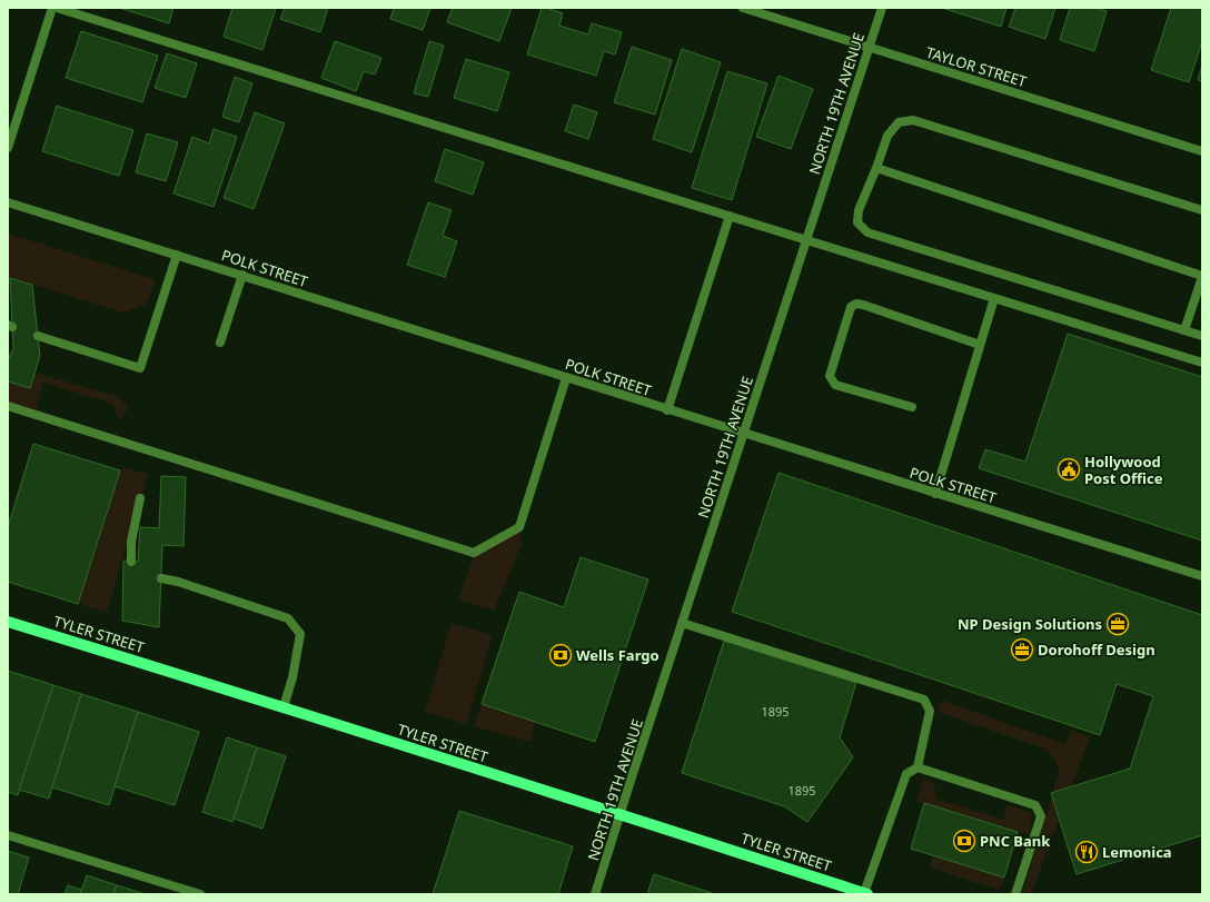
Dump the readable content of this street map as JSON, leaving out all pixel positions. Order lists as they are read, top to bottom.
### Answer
{
  "streets": {
    "main road": ["TYLER STREET"],
    "street": ["TAYLOR STREET", "NORTH 19TH AVENUE", "POLK STREET"]
  },
  "crossings": [
    ["TAYLOR STREET", "NORTH 19TH AVENUE"],
    ["NORTH 19TH AVENUE", "POLK STREET"],
    ["NORTH 19TH AVENUE", "TYLER STREET"]
  ],
  "places": {
    "public building": ["Hollywood Post Office"],
    "office": ["NP Design Solutions", "Dorohoff Design"],
    "bank": ["Wells Fargo", "PNC Bank"],
    "restaurant": ["Lemonica"]
  },
  "house_numbers": ["1895", "1895"]
}
